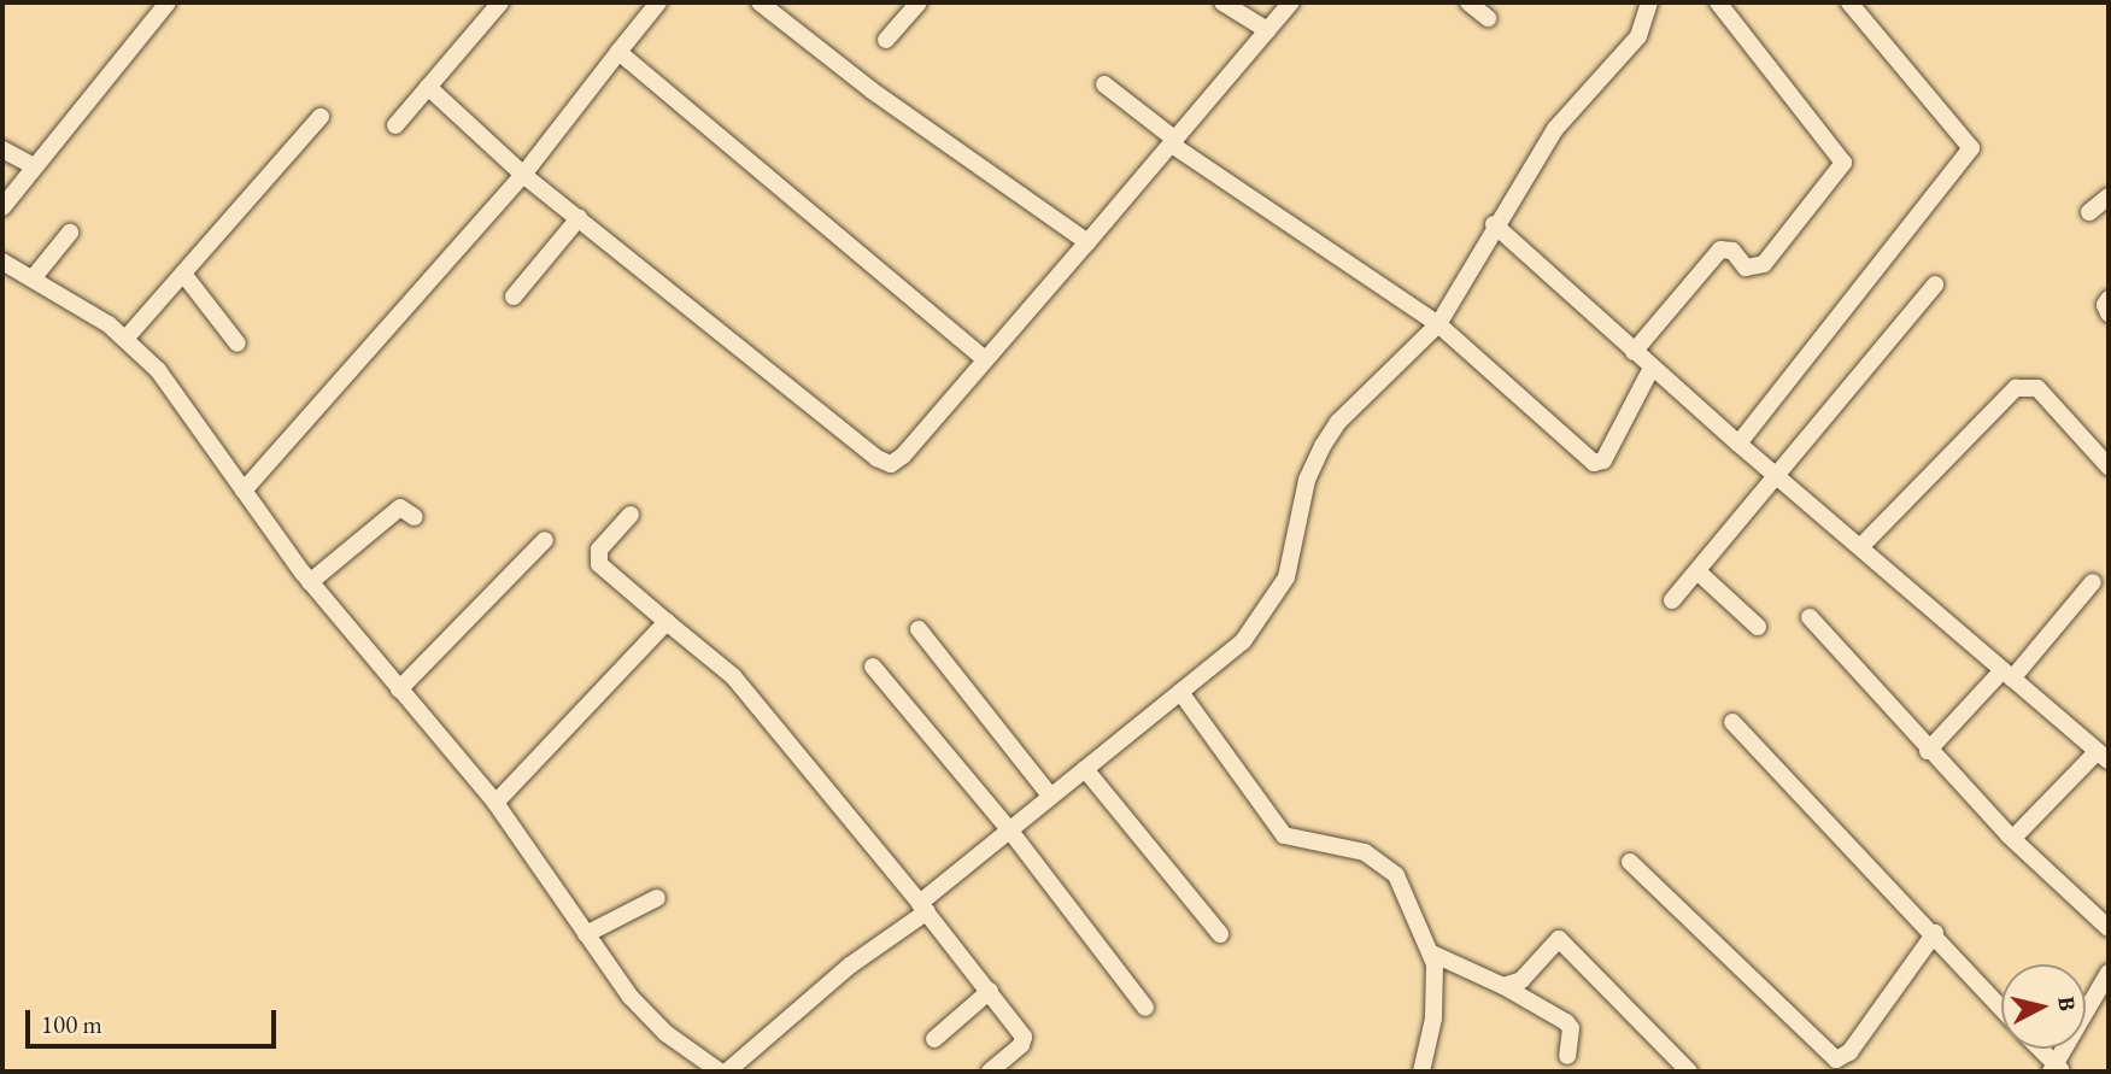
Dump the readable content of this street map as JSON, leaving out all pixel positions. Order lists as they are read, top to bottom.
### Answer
{
  "scale_bar": "100 m",
  "north": "right"
}
